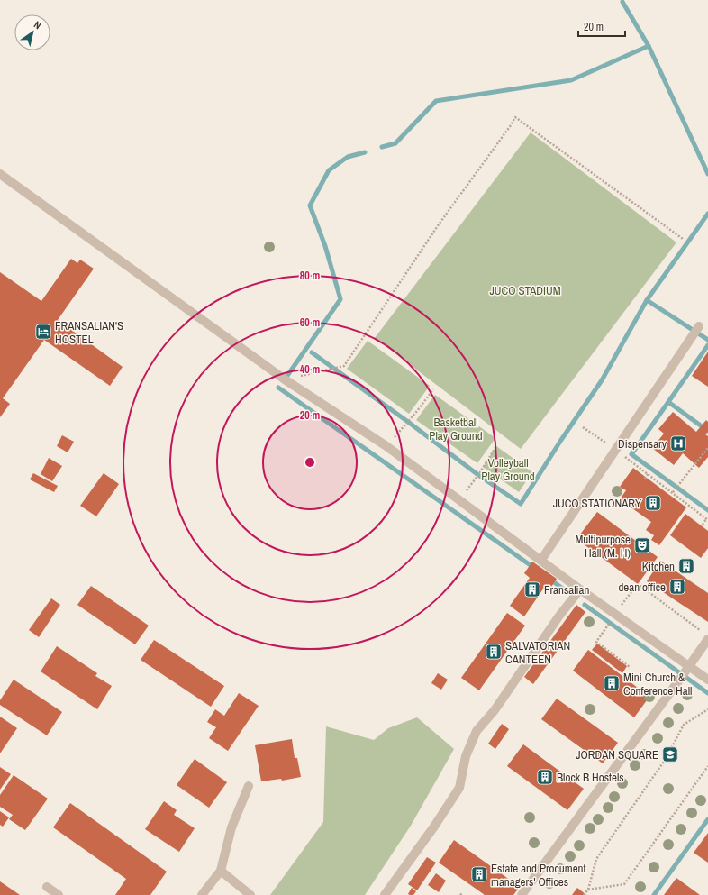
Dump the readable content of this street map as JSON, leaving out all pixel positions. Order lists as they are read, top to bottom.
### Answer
{
  "parks": ["JUCO STADIUM", "Basketball Play Ground", "Volleyball Play Ground"],
  "places": {
    "hotel": ["FRANSALIAN'S HOSTEL"],
    "hospital": ["Dispensary"],
    "building": [
      "JUCO STATIONARY",
      "Kitchen",
      "dean office",
      "Fransalian",
      "SALVATORIAN CANTEEN",
      "Mini Church & Conference Hall",
      "Block B Hostels",
      "Estate and Procument managers' Offices"
    ],
    "theatre": ["Multipurpose Hall (M. H)"],
    "school or university": ["JORDAN SQUARE"]
  },
  "scale_bar": "20 m",
  "north": "top right",
  "rings": [
    "80 m",
    "60 m",
    "40 m",
    "20 m"
  ]
}
